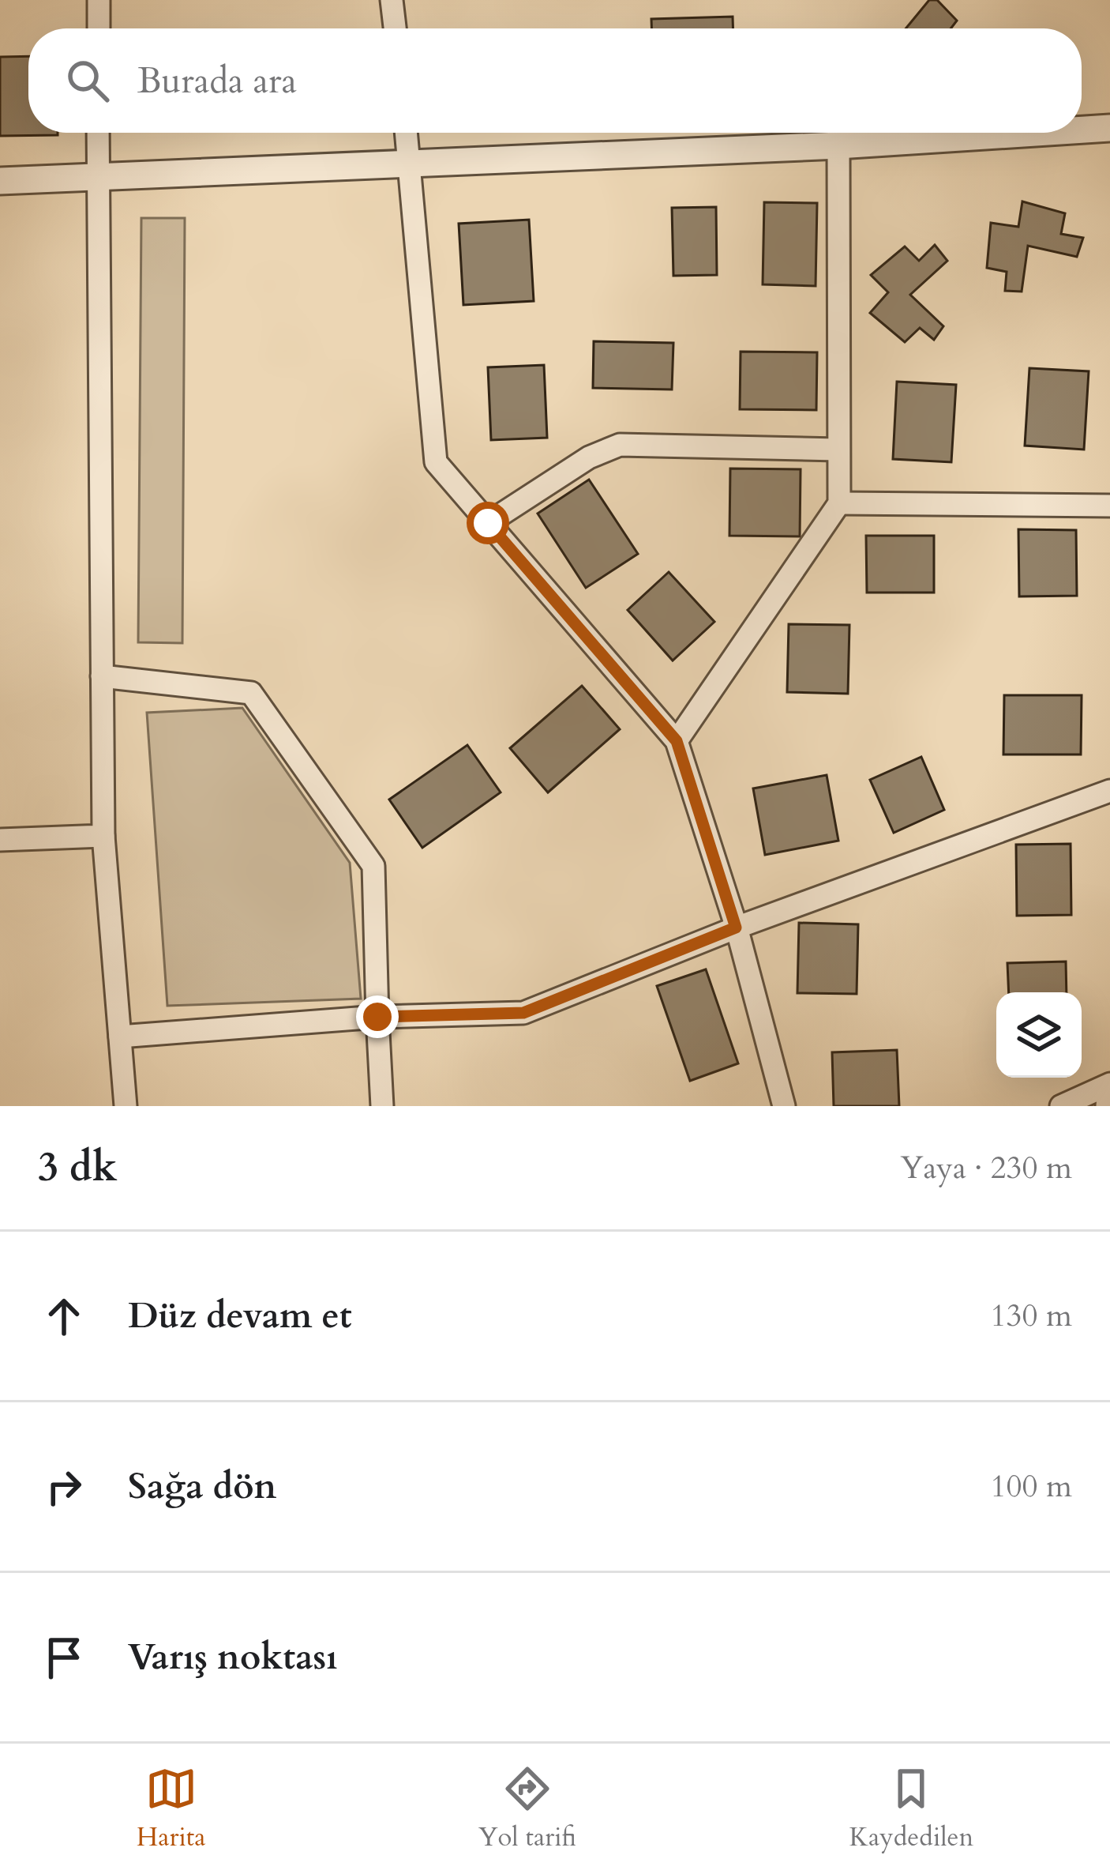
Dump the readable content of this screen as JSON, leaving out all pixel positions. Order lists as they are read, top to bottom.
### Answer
{
  "page": {
    "search": "Burada ara",
    "heading": ["3 dk", "Yaya · 230 m"],
    "list": [
      ["Düz devam et", "130 m"],
      ["Sağa dön", "100 m"],
      "Varış noktası"
    ],
    "nav": ["Harita", "Yol tarifi", "Kaydedilen"]
  }
}
